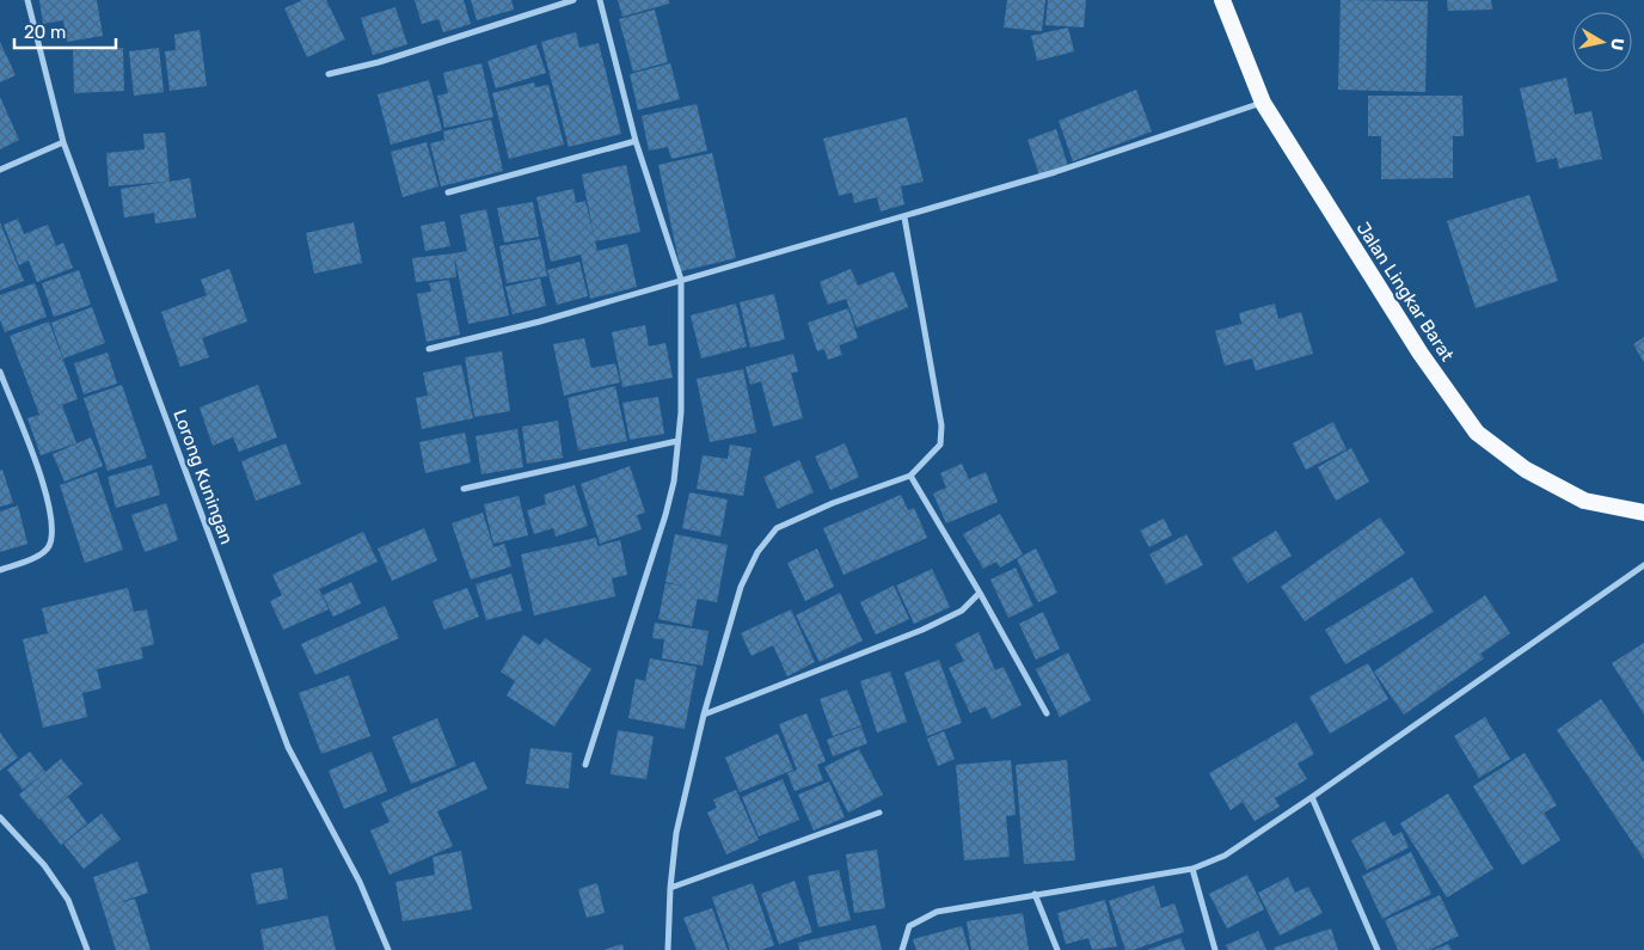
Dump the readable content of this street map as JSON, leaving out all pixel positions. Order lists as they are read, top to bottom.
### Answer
{
  "streets": {
    "highway": ["Jalan Lingkar Barat"],
    "street": ["Lorong Kuningan"]
  },
  "scale_bar": "20 m",
  "north": "right"
}
